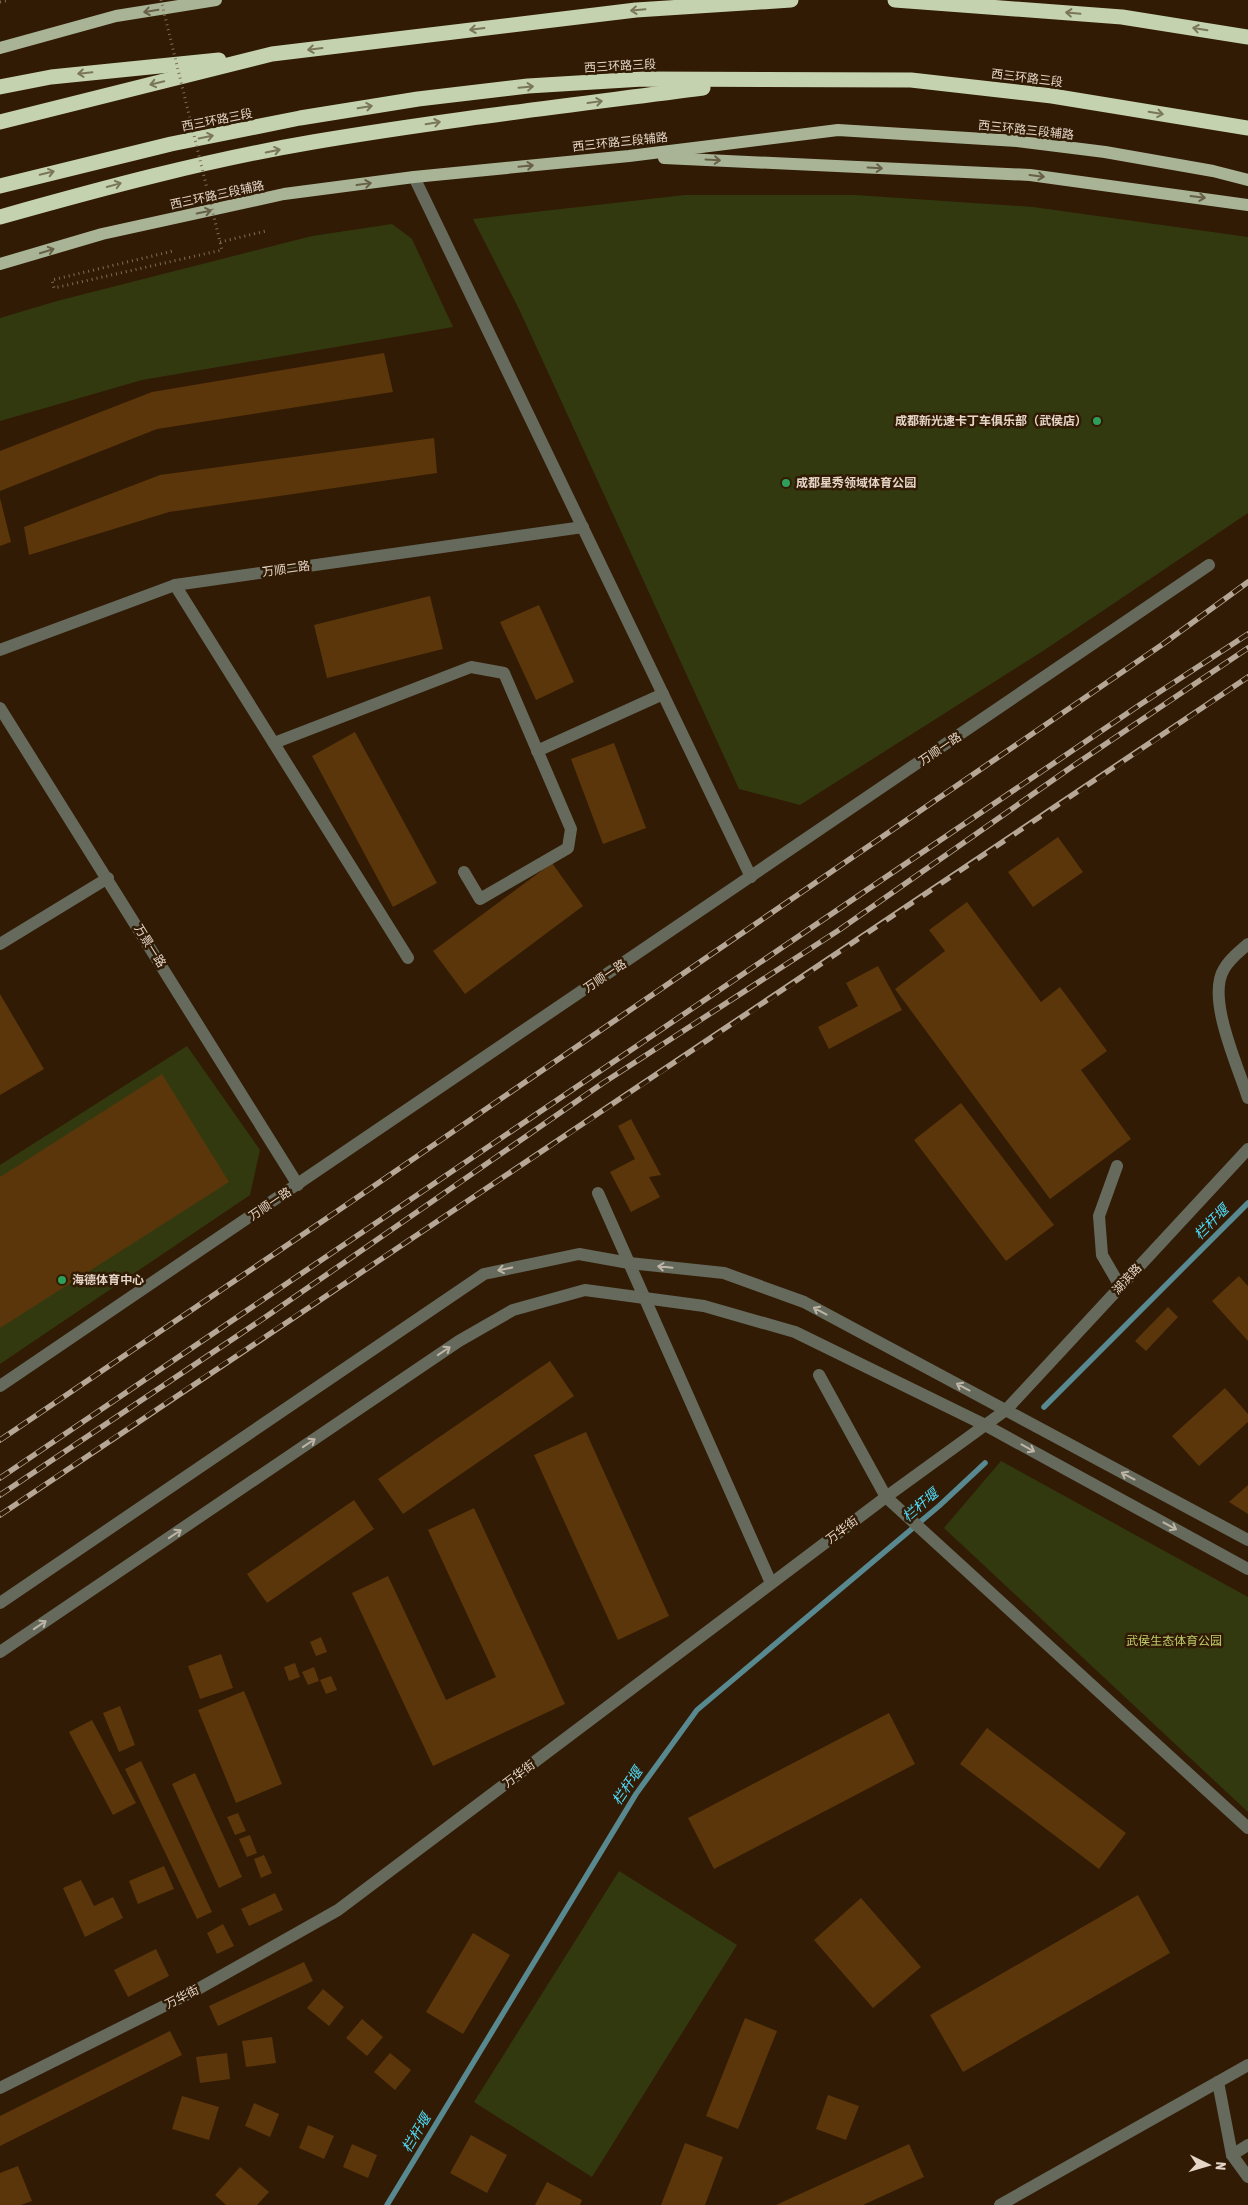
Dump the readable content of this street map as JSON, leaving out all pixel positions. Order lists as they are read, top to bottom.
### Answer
{
  "streets": {
    "highway": ["西三环路三段"],
    "main road": ["西三环路三段辅路"],
    "street": [
      "万顺二路",
      "万顺一路",
      "万景一路",
      "湖滨路",
      "万华街"
    ]
  },
  "crossings": [
    ["万顺一路", "万景一路"],
    ["湖滨路", "万华街"]
  ],
  "one_way": ["西三环路三段辅路"],
  "water": ["栏杆堰"],
  "parks": ["武侯生态体育公园"],
  "places": ["成都新光速卡丁车俱乐部（武侯店）", "成都星秀领域体育公园", "海德体育中心"],
  "north": "right"
}
